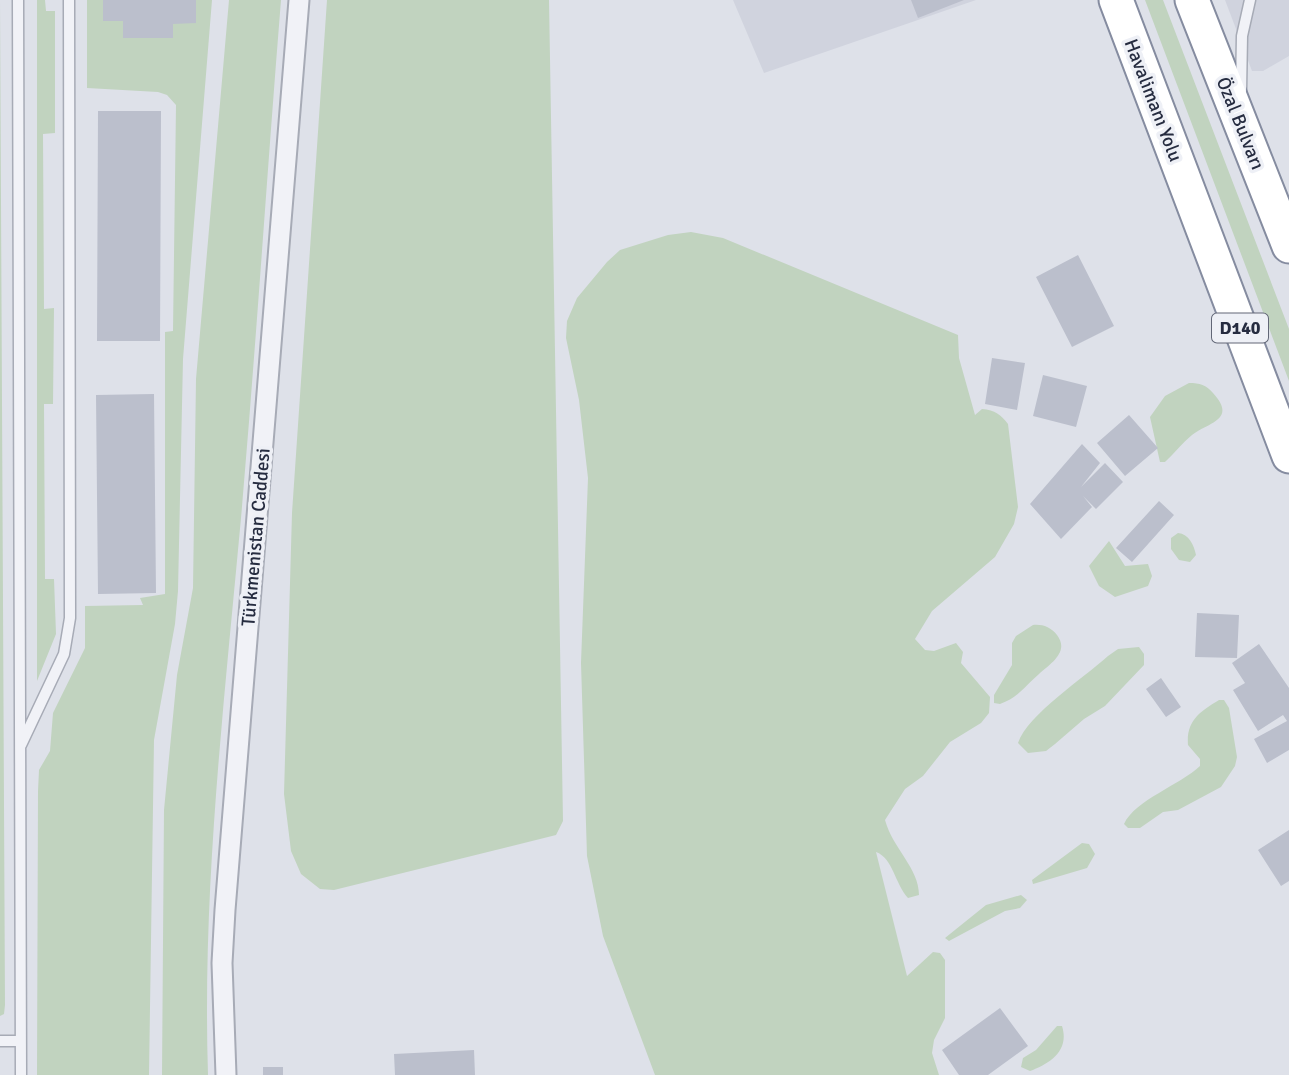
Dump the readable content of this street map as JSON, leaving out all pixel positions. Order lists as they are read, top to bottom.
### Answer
{
  "streets": {
    "highway": ["Havalimanı Yolu", "Özal Bulvarı", "D140"],
    "street": ["Türkmenistan Caddesi"]
  }
}
